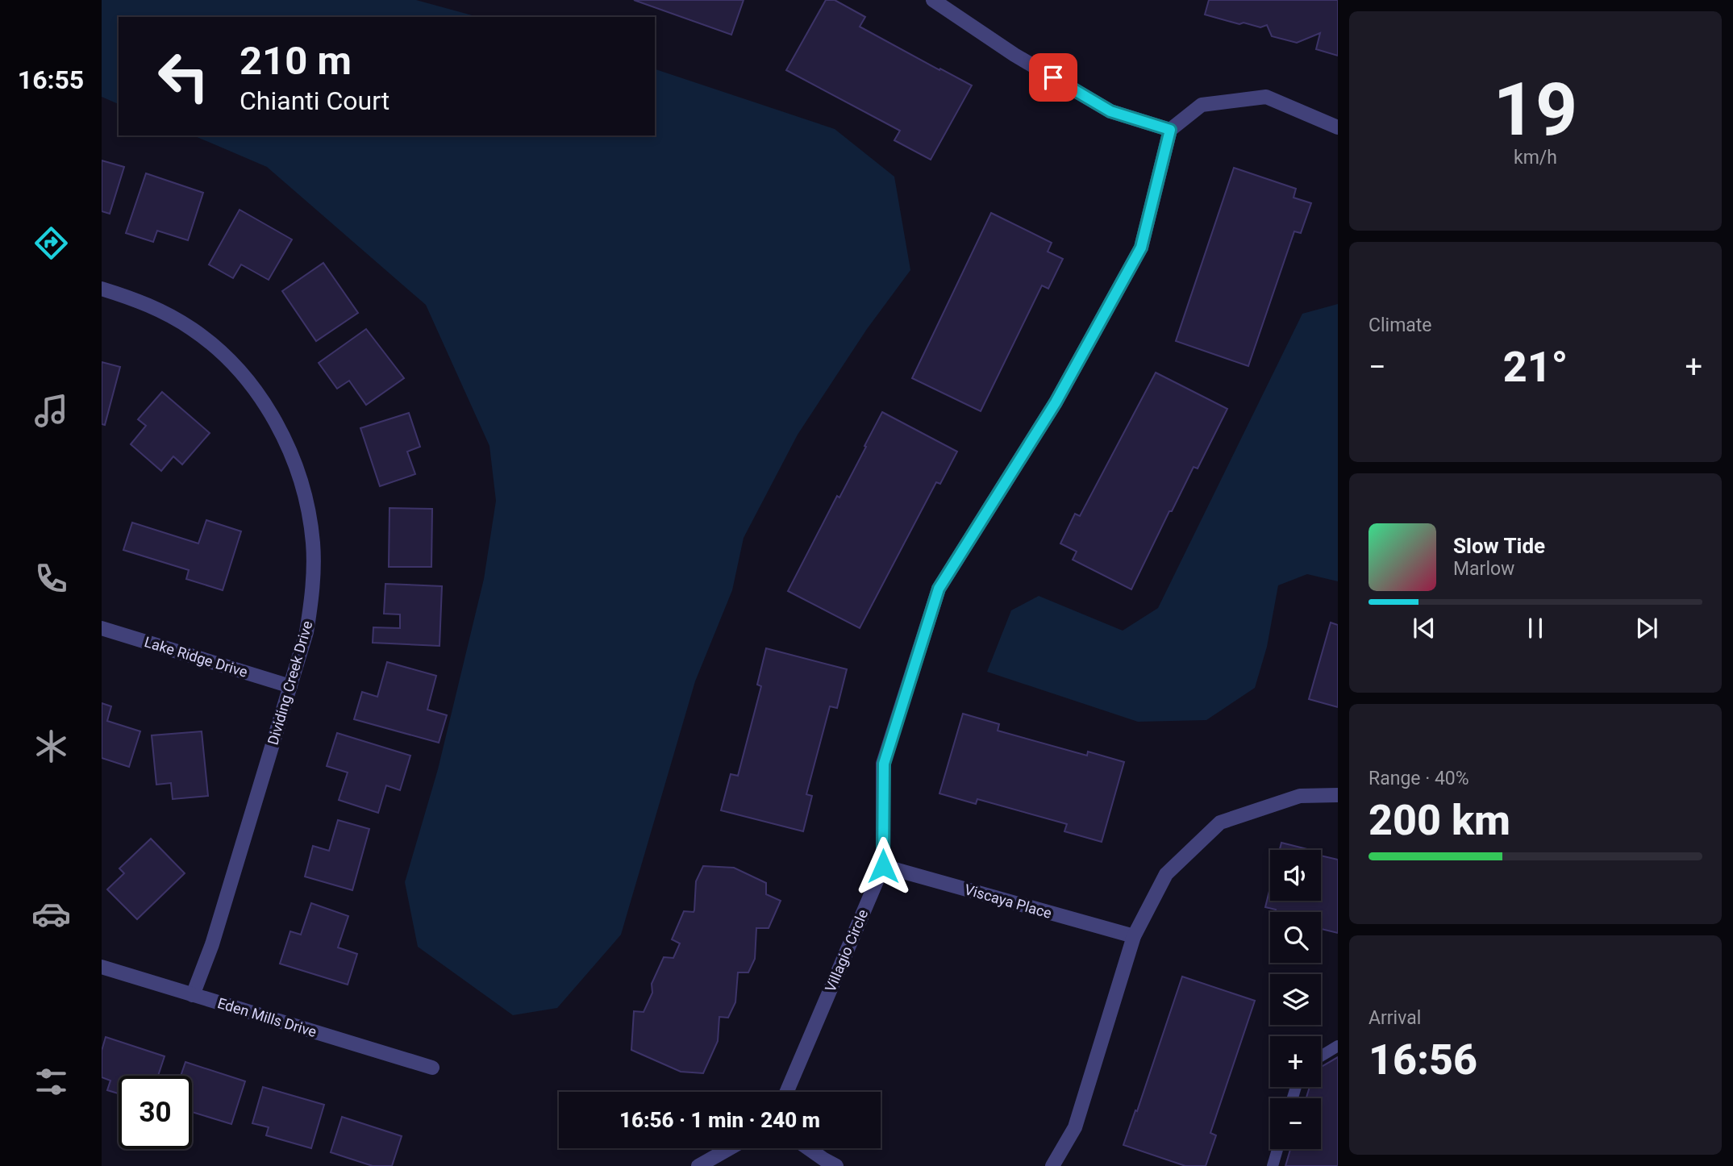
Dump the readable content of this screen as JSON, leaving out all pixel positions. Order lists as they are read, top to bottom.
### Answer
{
  "streets": {
    "street": [
      "Lake Ridge Drive",
      "Dividing Creek Drive",
      "Viscaya Place",
      "Villagio Circle",
      "Eden Mills Drive"
    ]
  },
  "crossings": [
    ["Lake Ridge Drive", "Dividing Creek Drive"],
    ["Dividing Creek Drive", "Eden Mills Drive"],
    ["Viscaya Place", "Villagio Circle"]
  ],
  "page": {
    "tabs": "16:55",
    "tile": [
      ["19", "km/h"],
      "Climate",
      ["Range · 40%", "200 km"],
      ["Arrival", "16:56"]
    ],
    "turn": ["210 m", "Chianti Court"],
    "heat": ["−", "21°", "+"],
    "song": ["Slow Tide", "Marlow"],
    "map_buttons": ["+", "−"],
    "limit": "30",
    "trip": "16:56 · 1 min · 240 m"
  }
}
